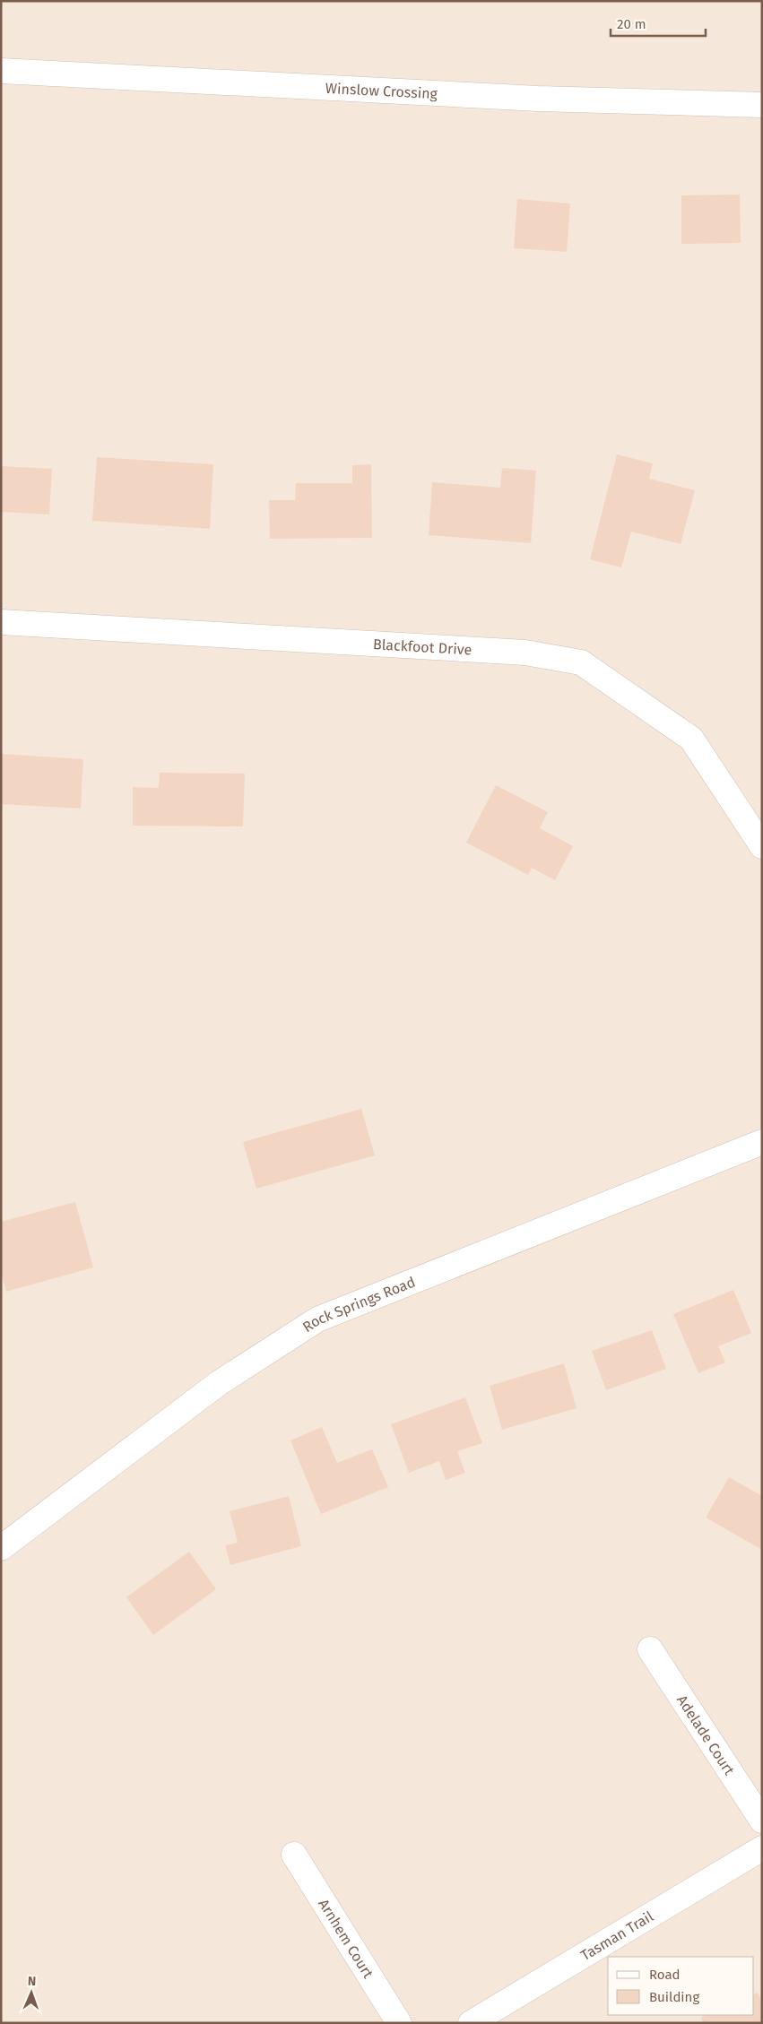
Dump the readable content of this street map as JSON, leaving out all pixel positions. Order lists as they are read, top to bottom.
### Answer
{
  "streets": {
    "street": [
      "Winslow Crossing",
      "Blackfoot Drive",
      "Rock Springs Road",
      "Adelade Court",
      "Tasman Trail",
      "Arnhem Court"
    ]
  },
  "legend": ["Road", "Building"],
  "scale_bar": "20 m",
  "north": "top"
}
